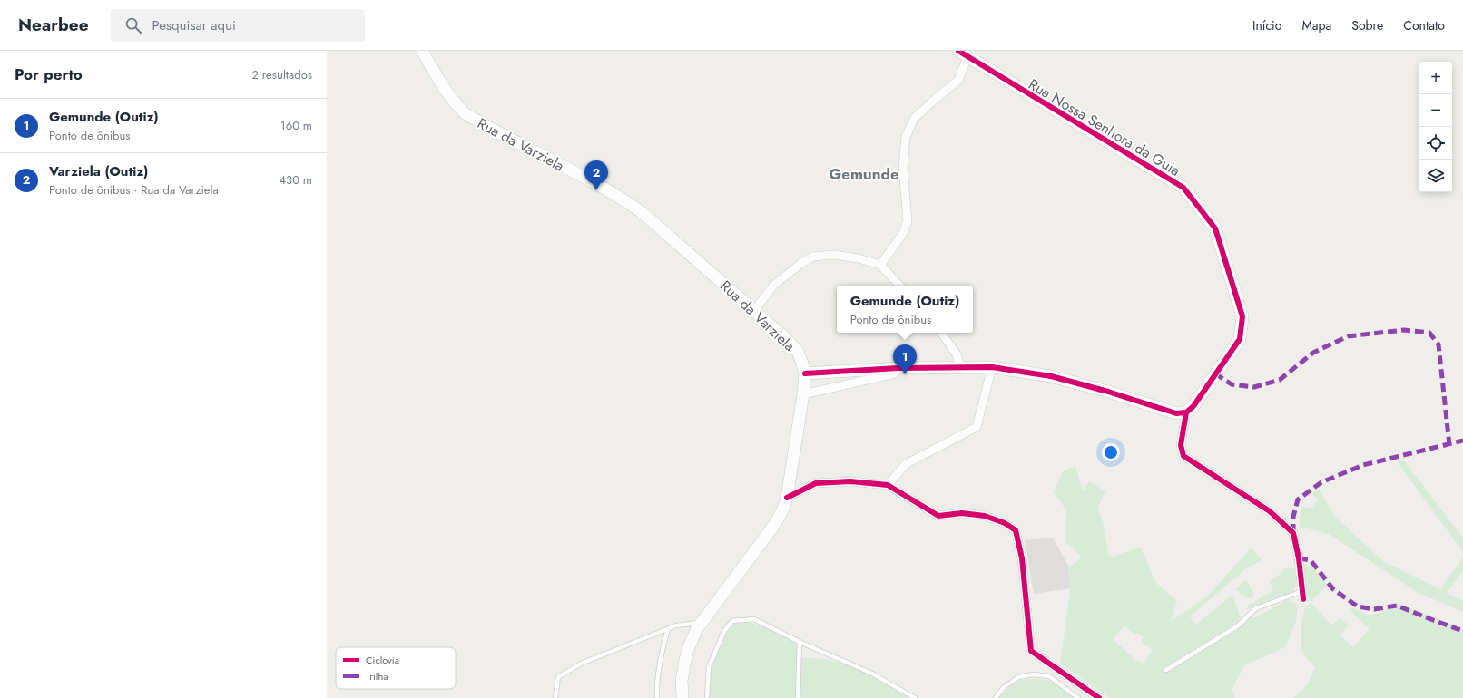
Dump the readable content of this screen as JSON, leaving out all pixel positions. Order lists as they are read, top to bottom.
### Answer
{
  "streets": {
    "street": ["Rua Nossa Senhora da Guia", "Rua da Varziela"]
  },
  "districts": ["Gemunde"],
  "legend": ["Ciclovia", "Trilha"],
  "page": {
    "header": "Nearbee",
    "search": "Pesquisar aqui",
    "nav": [
      "Início",
      "Mapa",
      "Sobre",
      "Contato"
    ],
    "heading": ["Por perto", "2 resultados"],
    "map_buttons": ["+", "−"],
    "list": [
      {
        "mark": "1",
        "name": "Gemunde (Outiz)",
        "note": "Ponto de ônibus",
        "value": "160 m"
      },
      {
        "mark": "2",
        "name": "Varziela (Outiz)",
        "note": "Ponto de ônibus · Rua da Varziela",
        "value": "430 m"
      }
    ],
    "pins": ["2", "1"],
    "popup": ["Gemunde (Outiz)", "Ponto de ônibus"]
  }
}
